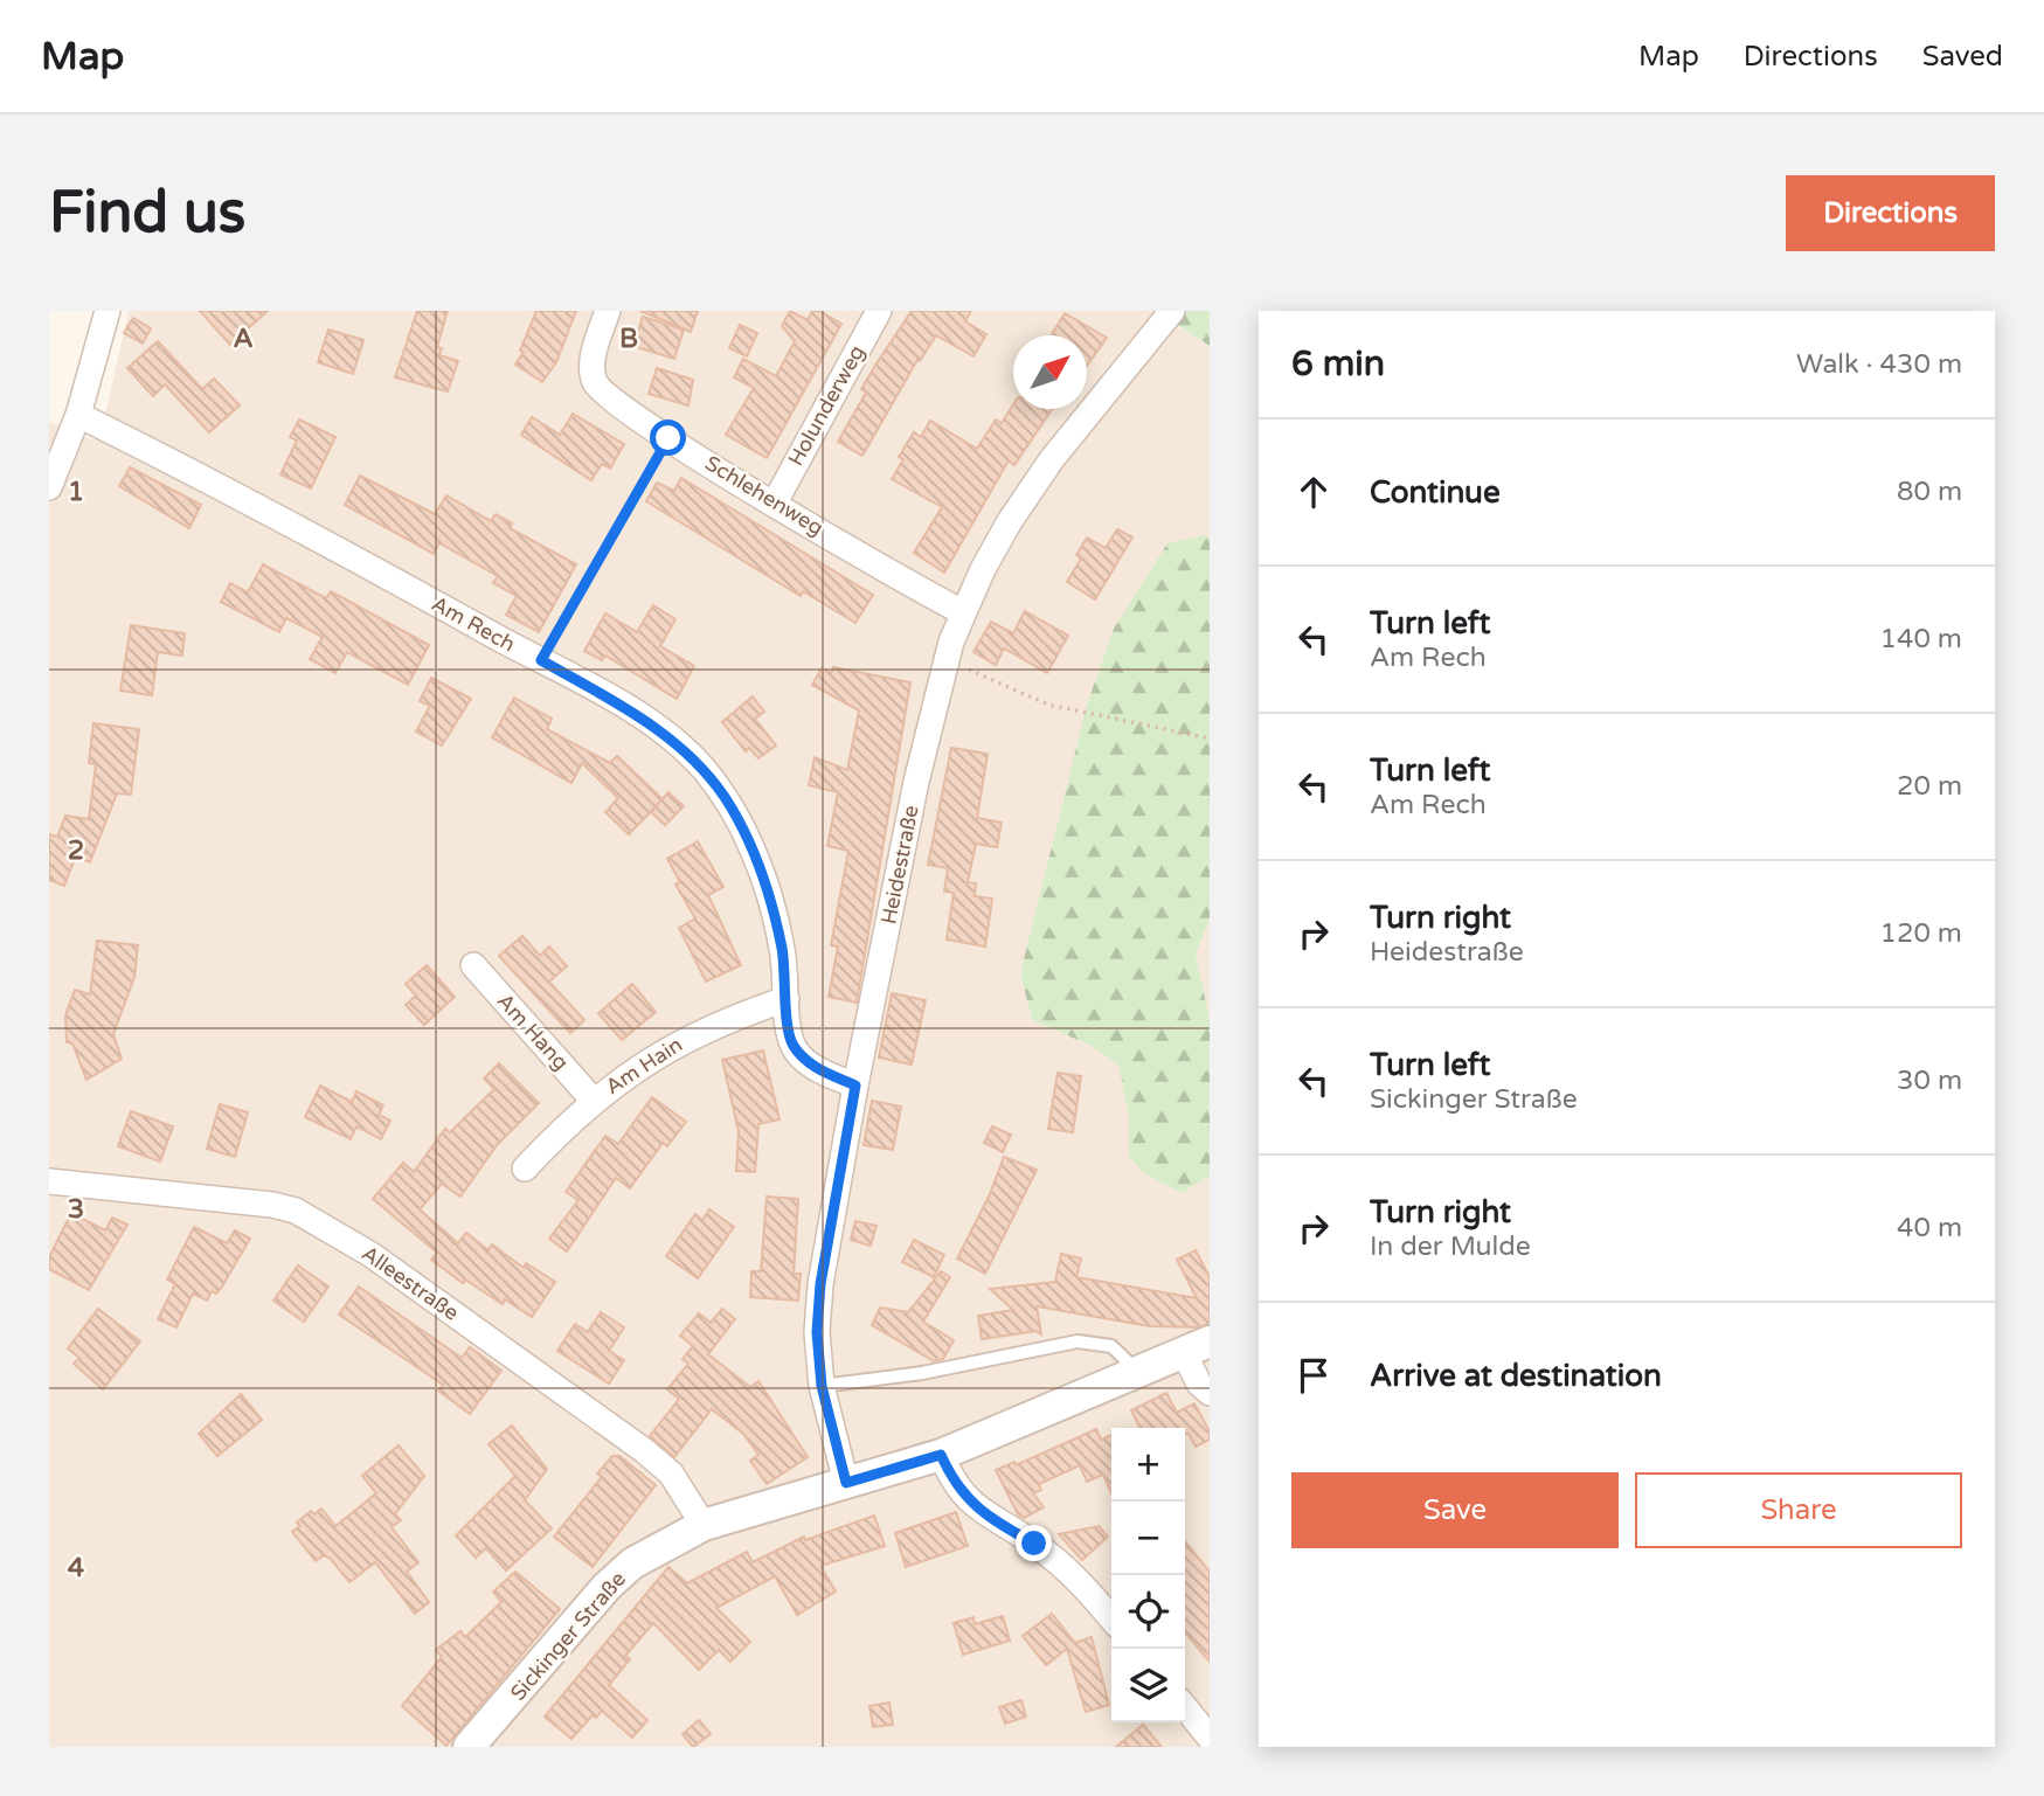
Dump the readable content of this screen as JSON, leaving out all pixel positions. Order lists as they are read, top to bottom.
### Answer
{
  "streets": {
    "street": [
      "Holunderweg",
      "Schlehenweg",
      "Am Rech",
      "Heidestraße",
      "Am Hang",
      "Am Hain",
      "Alleestraße",
      "Sickinger Straße"
    ]
  },
  "crossings": [
    ["Holunderweg", "Schlehenweg"],
    ["Schlehenweg", "Heidestraße"],
    ["Am Rech", "Heidestraße"],
    ["Am Rech", "Am Hain"],
    ["Heidestraße", "Sickinger Straße"],
    ["Am Hang", "Am Hain"],
    ["Alleestraße", "Sickinger Straße"]
  ],
  "north": "top right",
  "page": {
    "header": "Map",
    "nav": ["Map", "Directions", "Saved"],
    "buttons": [
      "Directions",
      ["Save", "Share"]
    ],
    "title": "Find us",
    "heading": ["6 min", "Walk · 430 m"],
    "list": [
      ["Continue", "80 m"],
      ["Turn left", "Am Rech", "140 m"],
      ["Turn left", "Am Rech", "20 m"],
      ["Turn right", "Heidestraße", "120 m"],
      ["Turn left", "Sickinger Straße", "30 m"],
      ["Turn right", "In der Mulde", "40 m"],
      "Arrive at destination"
    ],
    "map_buttons": ["+", "−"]
  },
  "grid": {
    "columns": ["A", "B"],
    "rows": [
      "1",
      "2",
      "3",
      "4"
    ]
  }
}
